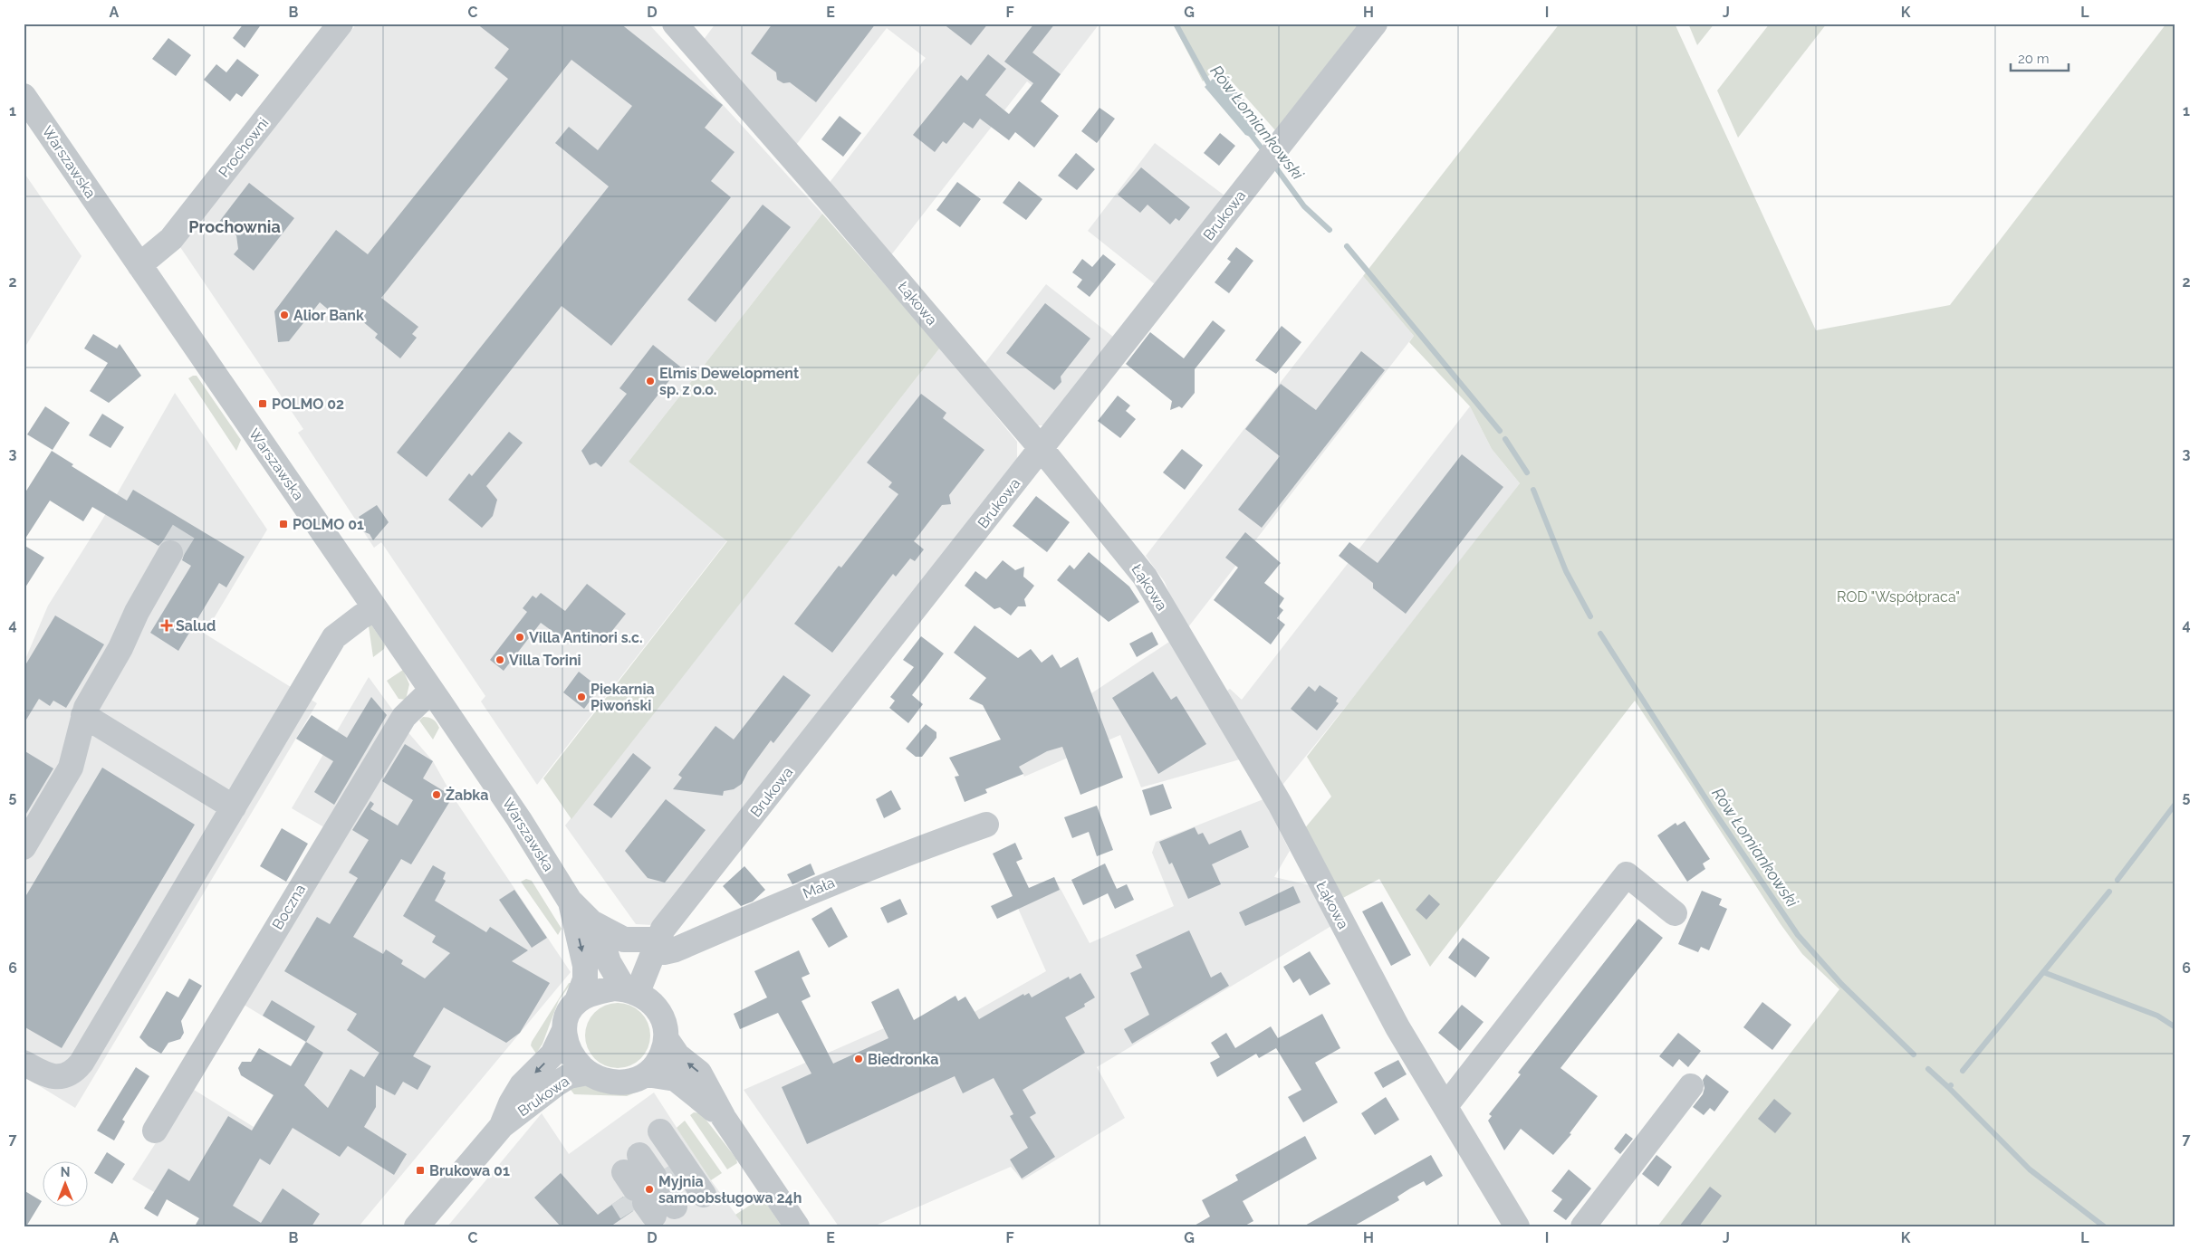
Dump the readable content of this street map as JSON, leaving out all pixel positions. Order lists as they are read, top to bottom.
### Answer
{
  "streets": {
    "street": [
      "Prochowni",
      "Warszawska",
      "Brukowa",
      "Łąkowa",
      "Mała",
      "Boczna"
    ]
  },
  "crossings": [
    ["Prochowni", "Warszawska"],
    ["Warszawska", "Brukowa"],
    ["Warszawska", "Mała"],
    ["Warszawska", "Boczna"],
    ["Brukowa", "Łąkowa"],
    ["Brukowa", "Mała"]
  ],
  "districts": ["Prochownia"],
  "water": ["Rów Łomiankowski"],
  "parks": ["ROD \"Współpraca\""],
  "places": {
    "other": [
      "Alior Bank",
      "Elmis Dewelopment sp. z o.o.",
      "Villa Antinori s.c.",
      "Villa Torini",
      "Piekarnia Piwoński",
      "Żabka",
      "Biedronka",
      "Myjnia samoobsługowa 24h"
    ],
    "transit": ["POLMO 02", "POLMO 01", "Brukowa 01"],
    "health": ["Salud"]
  },
  "scale_bar": "20 m",
  "north": "top",
  "grid": {
    "columns": [
      "A",
      "B",
      "C",
      "D",
      "E",
      "F",
      "G",
      "H",
      "I",
      "J",
      "K",
      "L"
    ],
    "rows": [
      "1",
      "2",
      "3",
      "4",
      "5",
      "6",
      "7"
    ]
  }
}
